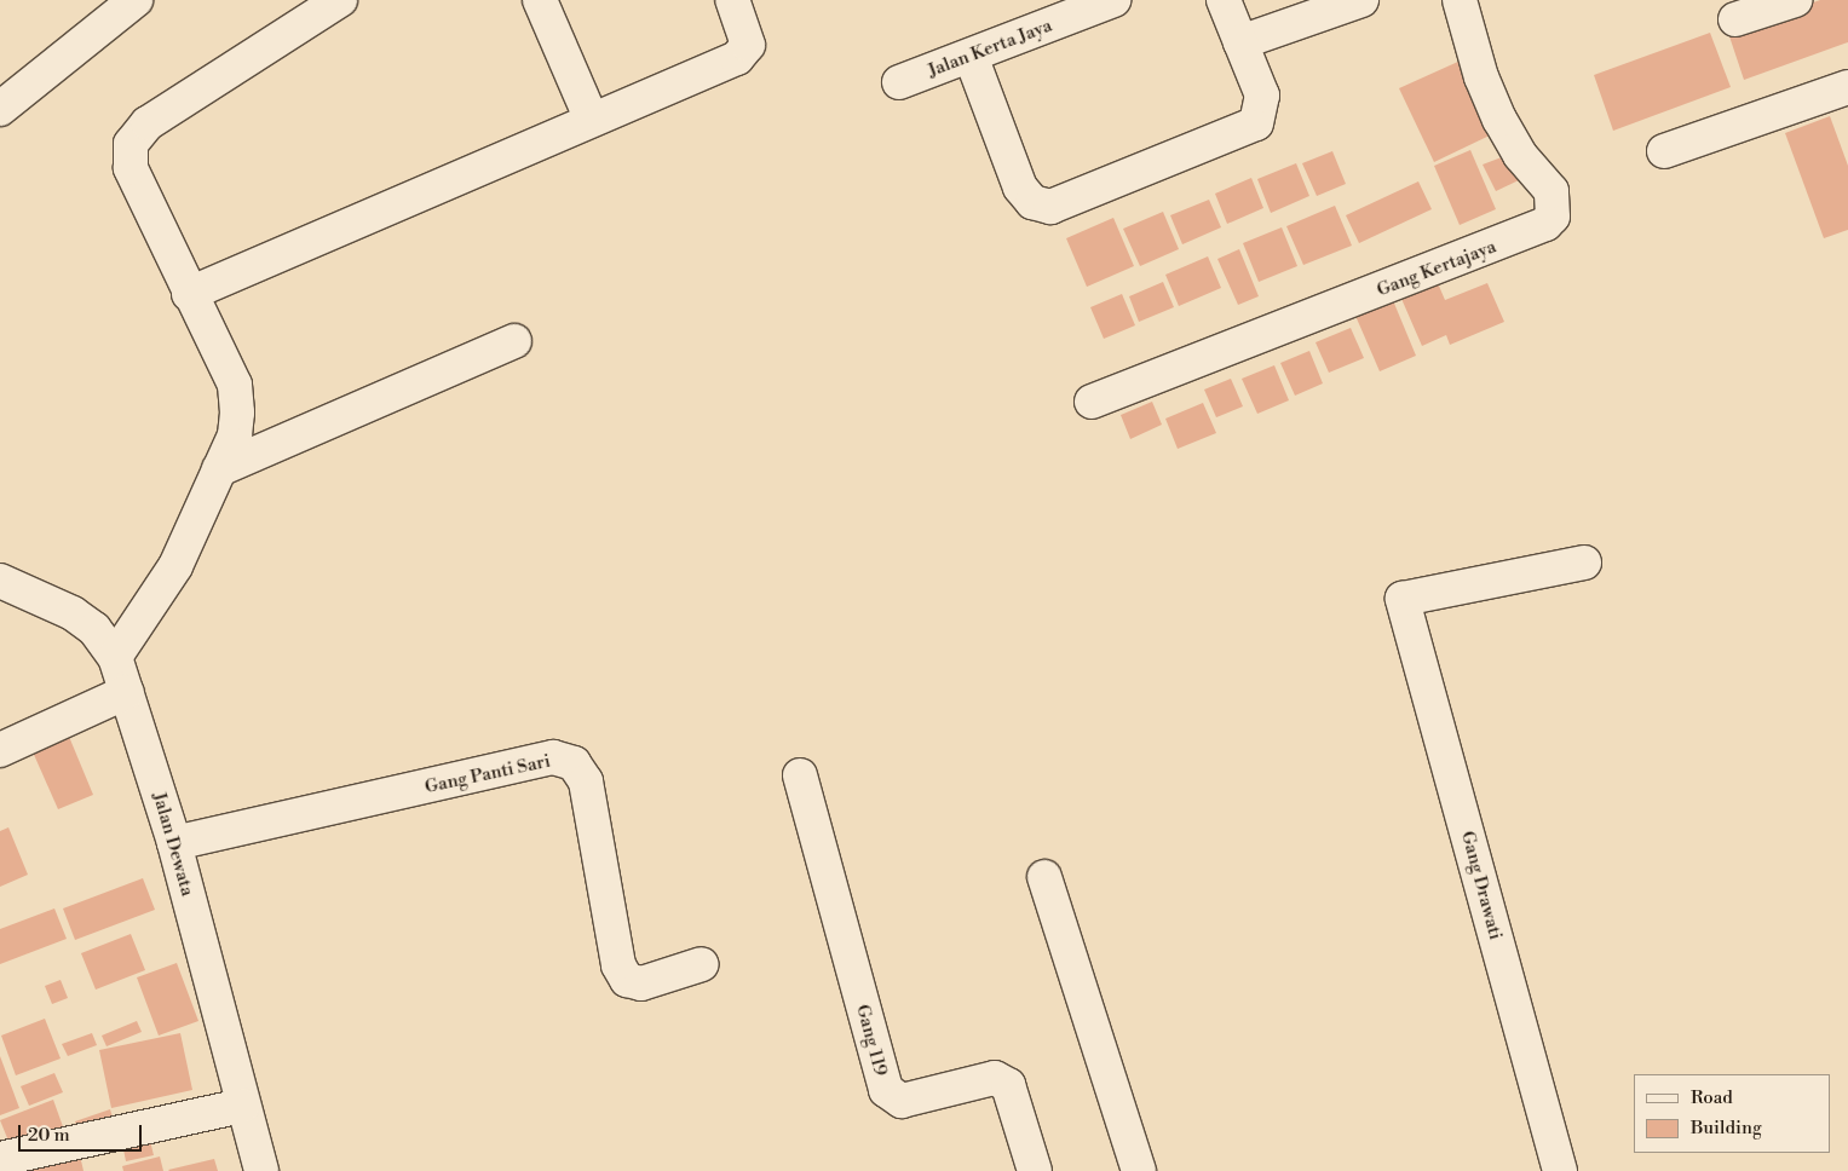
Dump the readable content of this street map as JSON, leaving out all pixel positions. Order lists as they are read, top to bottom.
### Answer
{
  "streets": {
    "street": [
      "Jalan Kerta Jaya",
      "Gang Kertajaya",
      "Gang Panti Sari",
      "Jalan Dewata",
      "Gang Drawati",
      "Gang 119"
    ]
  },
  "crossings": [
    ["Gang Panti Sari", "Jalan Dewata"]
  ],
  "legend": ["Road", "Building"],
  "scale_bar": "20 m"
}
